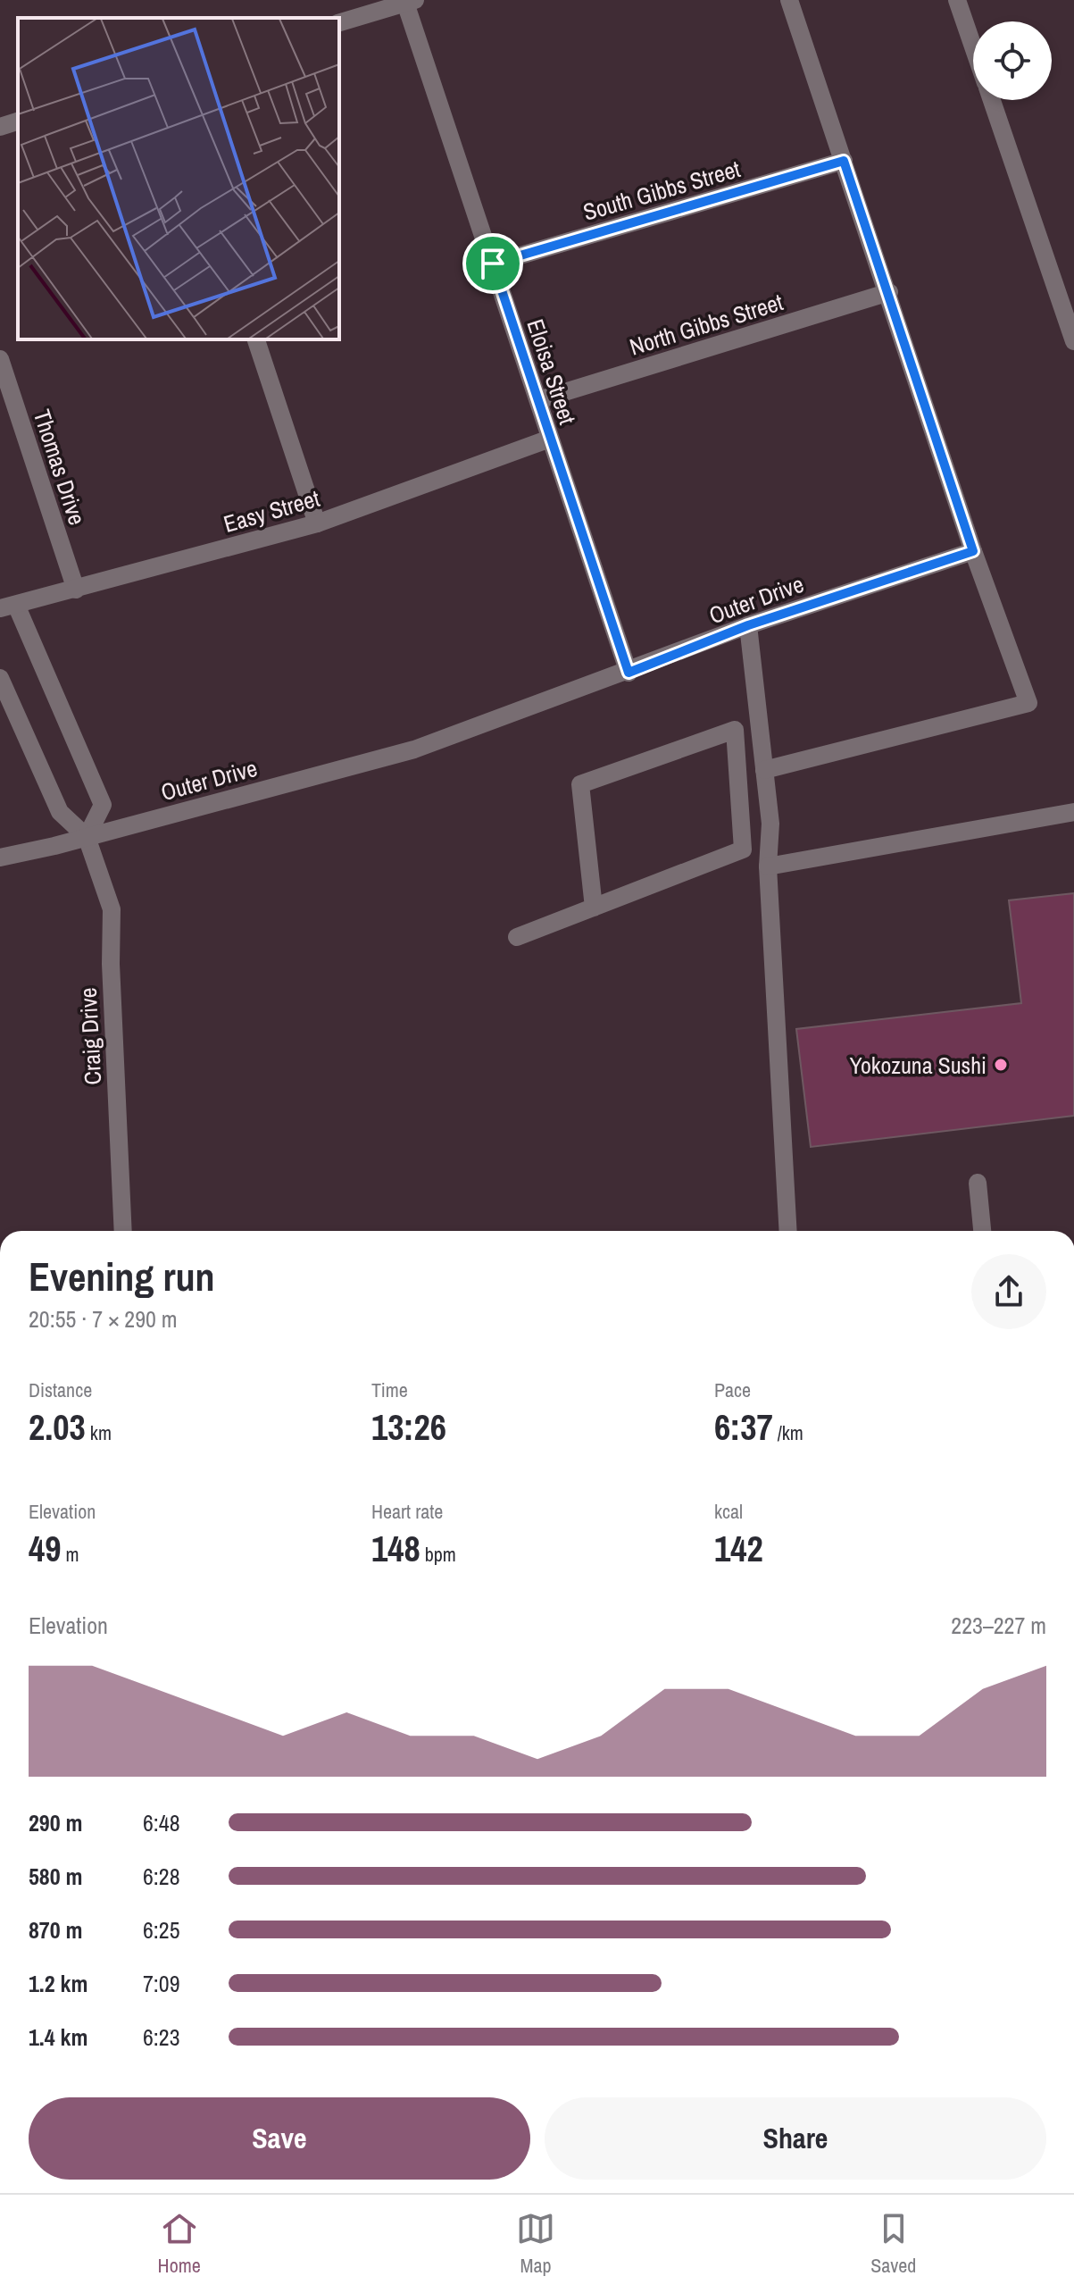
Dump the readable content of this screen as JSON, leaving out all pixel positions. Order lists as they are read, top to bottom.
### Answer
{
  "streets": {
    "street": [
      "South Gibbs Street",
      "North Gibbs Street",
      "Eloisa Street",
      "Thomas Drive",
      "Easy Street",
      "Outer Drive",
      "Craig Drive"
    ]
  },
  "crossings": [
    ["South Gibbs Street", "Eloisa Street"],
    ["North Gibbs Street", "Eloisa Street"],
    ["Eloisa Street", "Easy Street"],
    ["Eloisa Street", "Outer Drive"],
    ["Thomas Drive", "Easy Street"],
    ["Outer Drive", "Craig Drive"]
  ],
  "places": ["Yokozuna Sushi"],
  "page": {
    "heading": ["Evening run", "20:55 · 7 × 290 m"],
    "stats": [
      ["Distance", "2.03 km"],
      ["Time", "13:26"],
      ["Pace", "6:37 /km"],
      ["Elevation", "49 m"],
      ["Heart rate", "148 bpm"],
      ["kcal", "142"]
    ],
    "chart": ["Elevation", "223–227 m"],
    "list": [
      {
        "name": "290 m",
        "note": "6:48"
      },
      {
        "name": "580 m",
        "note": "6:28"
      },
      {
        "name": "870 m",
        "note": "6:25"
      },
      {
        "name": "1.2 km",
        "note": "7:09"
      },
      {
        "name": "1.4 km",
        "note": "6:23"
      }
    ],
    "buttons": ["Save", "Share"],
    "tabs": ["Home", "Map", "Saved"]
  }
}
